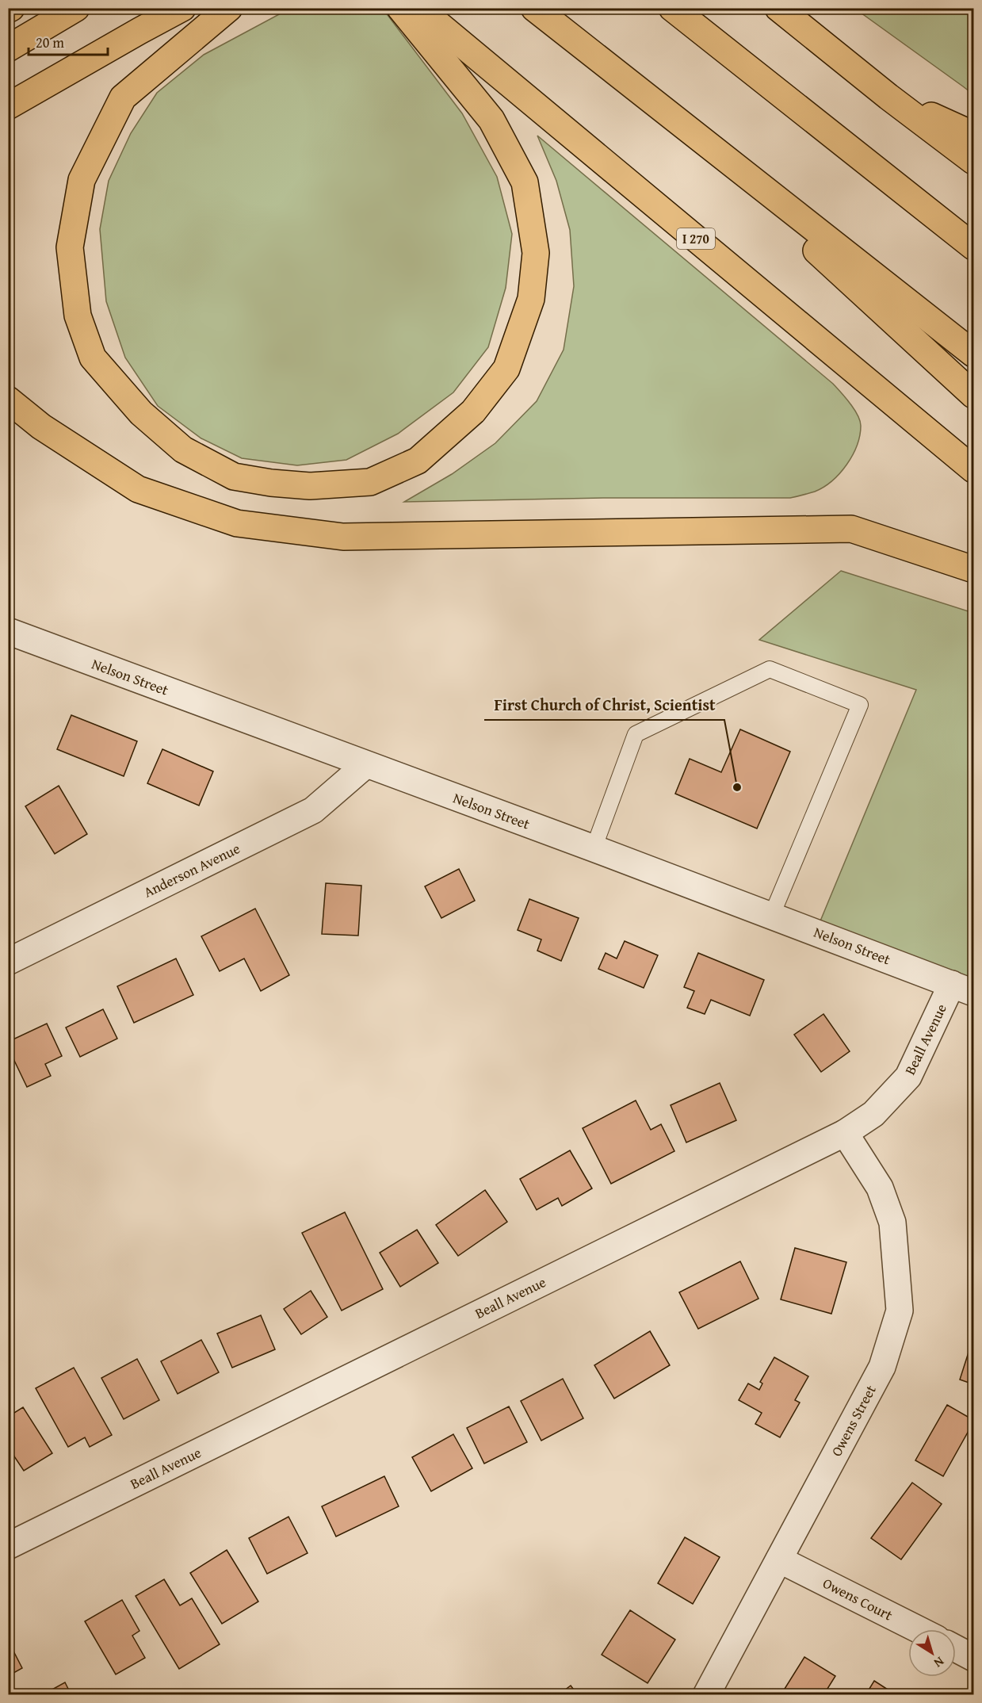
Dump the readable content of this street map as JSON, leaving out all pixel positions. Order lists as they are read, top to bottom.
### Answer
{
  "streets": {
    "main road": ["I 270"],
    "street": [
      "Nelson Street",
      "Anderson Avenue",
      "Beall Avenue",
      "Owens Street",
      "Owens Court"
    ]
  },
  "crossings": [
    ["Nelson Street", "Anderson Avenue"],
    ["Nelson Street", "Beall Avenue"],
    ["Beall Avenue", "Owens Street"],
    ["Owens Street", "Owens Court"]
  ],
  "places": ["First Church of Christ, Scientist"],
  "scale_bar": "20 m",
  "north": "bottom right"
}
